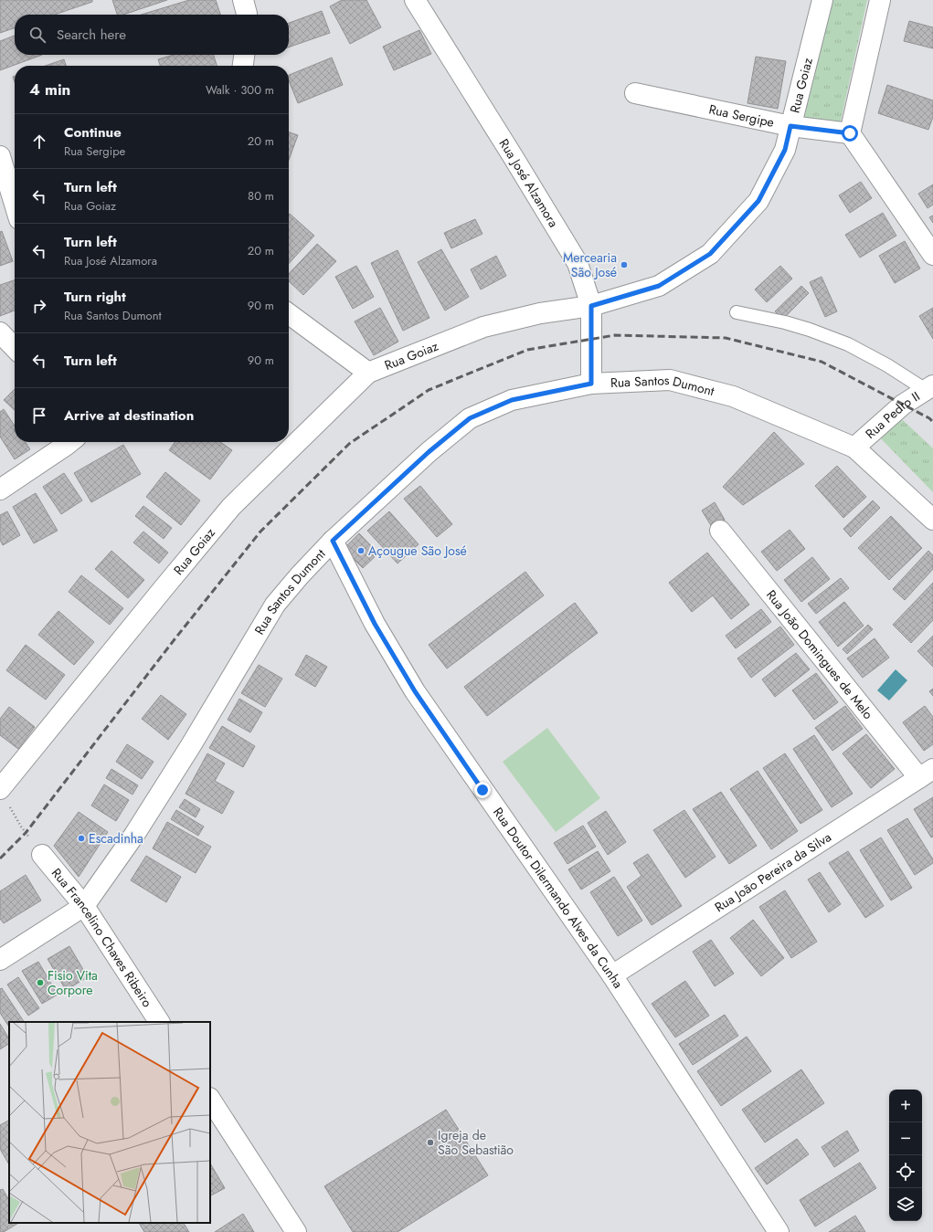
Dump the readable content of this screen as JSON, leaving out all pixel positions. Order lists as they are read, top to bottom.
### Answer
{
  "streets": {
    "street": [
      "Rua Goiaz",
      "Rua Sergipe",
      "Rua José Alzamora",
      "Rua Santos Dumont",
      "Rua Pedro II",
      "Rua João Domingues de Melo",
      "Rua João Pereira da Silva",
      "Rua Doutor Dilermando Alves da Cunha",
      "Rua Francelino Chaves Ribeiro"
    ]
  },
  "crossings": [
    ["Rua Goiaz", "Rua Sergipe"],
    ["Rua Goiaz", "Rua José Alzamora"],
    ["Rua José Alzamora", "Rua Santos Dumont"],
    ["Rua Santos Dumont", "Rua Pedro II"],
    ["Rua Santos Dumont", "Rua Doutor Dilermando Alves da Cunha"],
    ["Rua Santos Dumont", "Rua Francelino Chaves Ribeiro"],
    ["Rua João Domingues de Melo", "Rua João Pereira da Silva"],
    ["Rua João Pereira da Silva", "Rua Doutor Dilermando Alves da Cunha"]
  ],
  "places": [
    "Mercearia São José",
    "Açougue São José",
    "Escadinha",
    "Fisio Vita Corpore",
    "Igreja de São Sebastião"
  ],
  "page": {
    "search": "Search here",
    "heading": ["4 min", "Walk · 300 m"],
    "list": [
      ["Continue", "Rua Sergipe", "20 m"],
      ["Turn left", "Rua Goiaz", "80 m"],
      ["Turn left", "Rua José Alzamora", "20 m"],
      ["Turn right", "Rua Santos Dumont", "90 m"],
      ["Turn left", "90 m"],
      "Arrive at destination"
    ],
    "map_buttons": ["+", "−"]
  }
}
